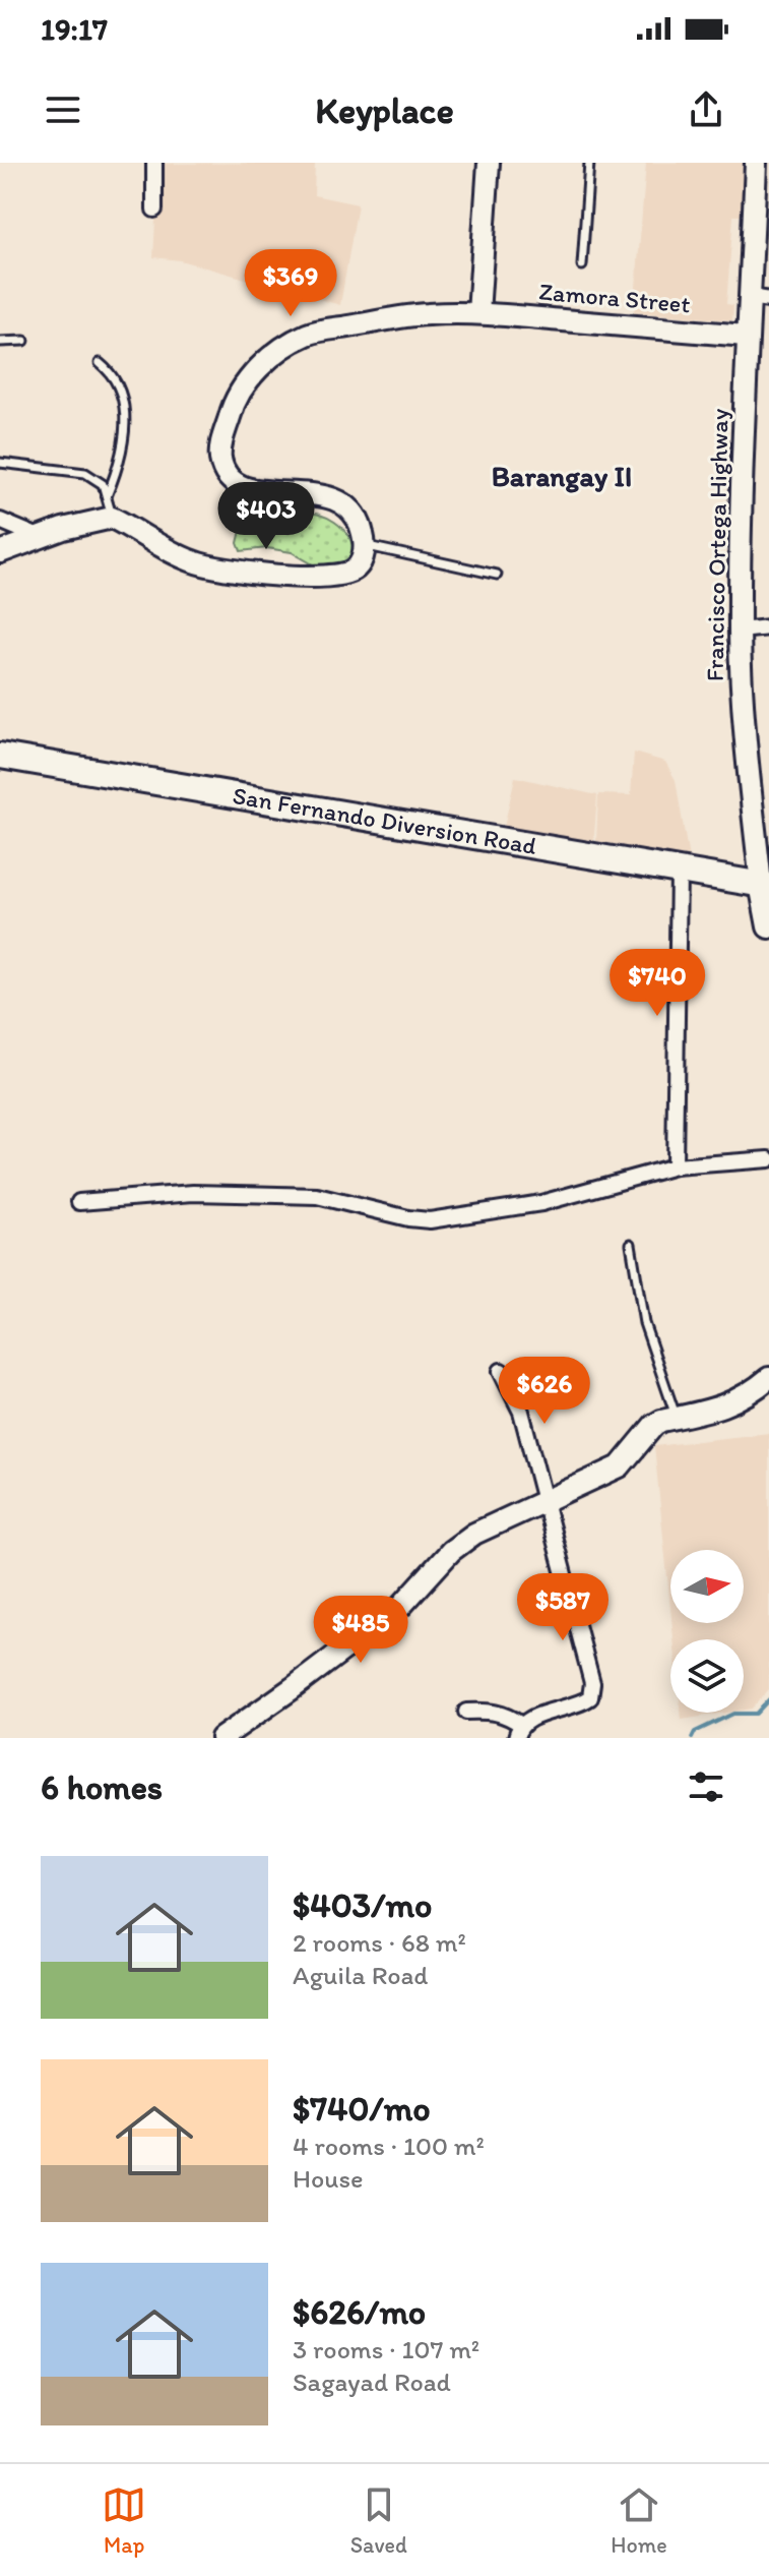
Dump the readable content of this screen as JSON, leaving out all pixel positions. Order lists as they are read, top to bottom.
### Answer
{
  "streets": {
    "highway": ["San Fernando Diversion Road"],
    "main road": ["Francisco Ortega Highway"],
    "street": ["Zamora Street"]
  },
  "crossings": [
    ["Zamora Street", "Francisco Ortega Highway"],
    ["Francisco Ortega Highway", "San Fernando Diversion Road"]
  ],
  "districts": ["Barangay II"],
  "north": "right",
  "page": {
    "status": "19:17",
    "header": "Keyplace",
    "price": [
      "$369",
      "$403",
      "$740",
      "$626",
      "$587",
      "$485"
    ],
    "heading": "6 homes",
    "list": [
      {
        "name": "$403/mo",
        "note": "2 rooms · 68 m² · Aguila Road"
      },
      {
        "name": "$740/mo",
        "note": "4 rooms · 100 m² · House"
      },
      {
        "name": "$626/mo",
        "note": "3 rooms · 107 m² · Sagayad Road"
      }
    ],
    "tabs": ["Map", "Saved", "Home"]
  }
}
